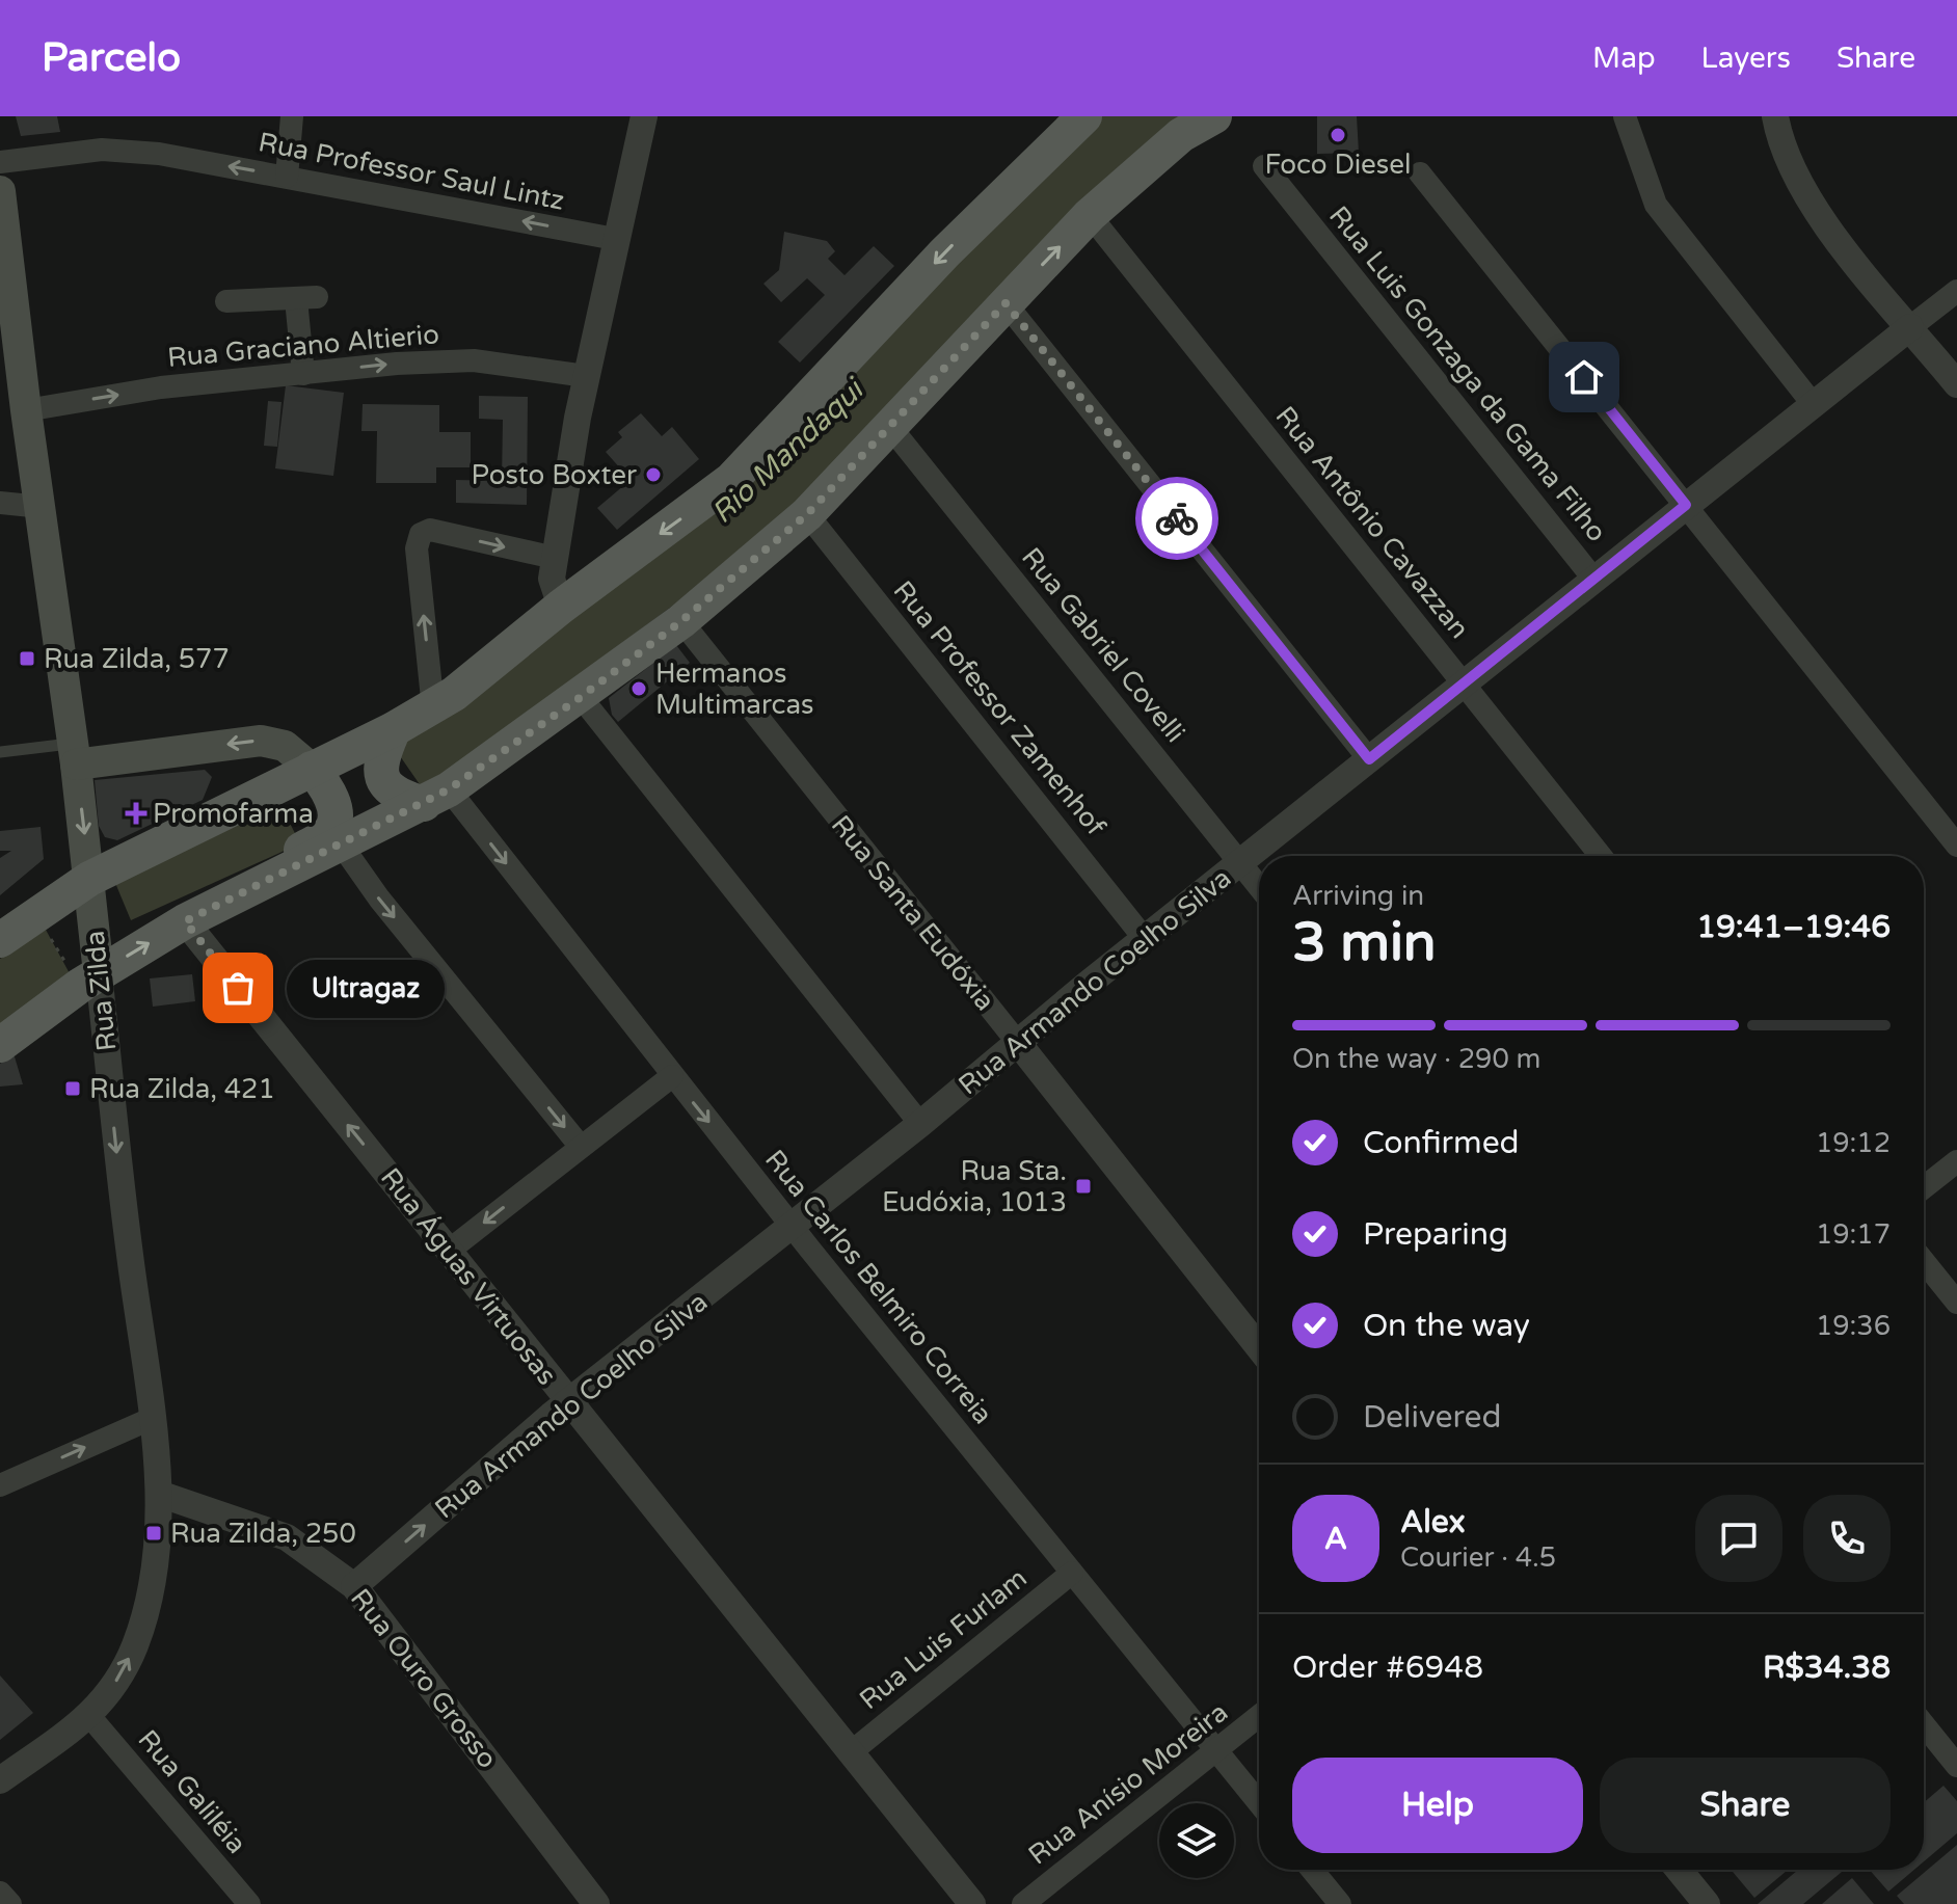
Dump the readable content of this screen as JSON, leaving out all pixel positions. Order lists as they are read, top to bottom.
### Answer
{
  "streets": {
    "main road": ["Rua Zilda"],
    "street": [
      "Rua Professor Saul Lintz",
      "Rua Graciano Altierio",
      "Rua Luis Gonzaga da Gama Filho",
      "Rua Antônio Cavazzan",
      "Rua Gabriel Covelli",
      "Rua Professor Zamenhof",
      "Rua Santa Eudóxia",
      "Rua Armando Coelho Silva",
      "Rua Águas Virtuosas",
      "Rua Carlos Belmiro Correia",
      "Rua Luis Furlam",
      "Rua Ouro Grosso",
      "Rua Anísio Moreira",
      "Rua Galiléia"
    ]
  },
  "crossings": [
    ["Rua Graciano Altierio", "Rua Zilda"],
    ["Rua Luis Gonzaga da Gama Filho", "Rua Armando Coelho Silva"],
    ["Rua Antônio Cavazzan", "Rua Armando Coelho Silva"],
    ["Rua Gabriel Covelli", "Rua Armando Coelho Silva"],
    ["Rua Professor Zamenhof", "Rua Armando Coelho Silva"],
    ["Rua Santa Eudóxia", "Rua Armando Coelho Silva"],
    ["Rua Armando Coelho Silva", "Rua Águas Virtuosas"],
    ["Rua Armando Coelho Silva", "Rua Carlos Belmiro Correia"],
    ["Rua Armando Coelho Silva", "Rua Ouro Grosso"],
    ["Rua Zilda", "Rua Ouro Grosso"],
    ["Rua Zilda", "Rua Galiléia"],
    ["Rua Águas Virtuosas", "Rua Luis Furlam"],
    ["Rua Carlos Belmiro Correia", "Rua Luis Furlam"],
    ["Rua Carlos Belmiro Correia", "Rua Anísio Moreira"]
  ],
  "one_way": ["Rua Professor Saul Lintz", "Rua Graciano Altierio"],
  "water": ["Rio Mandaqui"],
  "places": {
    "other": [
      "Foco Diesel",
      "Posto Boxter",
      "Hermanos Multimarcas",
      "Ultragaz"
    ],
    "transit": [
      "Rua Zilda, 577",
      "Rua Zilda, 421",
      "Rua Sta. Eudóxia, 1013",
      "Rua Zilda, 250"
    ],
    "health": ["Promofarma"]
  },
  "page": {
    "header": "Parcelo",
    "nav": ["Map", "Layers", "Share"],
    "heading": ["3 min", "Arriving in", "19:41–19:46"],
    "panel": [
      "Alex",
      "Courier · 4.5",
      "Order #6948",
      "R$34.38"
    ],
    "bubble": "Ultragaz",
    "bar": "On the way · 290 m",
    "list": [
      ["Confirmed", "19:12"],
      ["Preparing", "19:17"],
      ["On the way", "19:36"],
      "Delivered"
    ],
    "round": "A",
    "buttons": ["Help", "Share"]
  }
}
